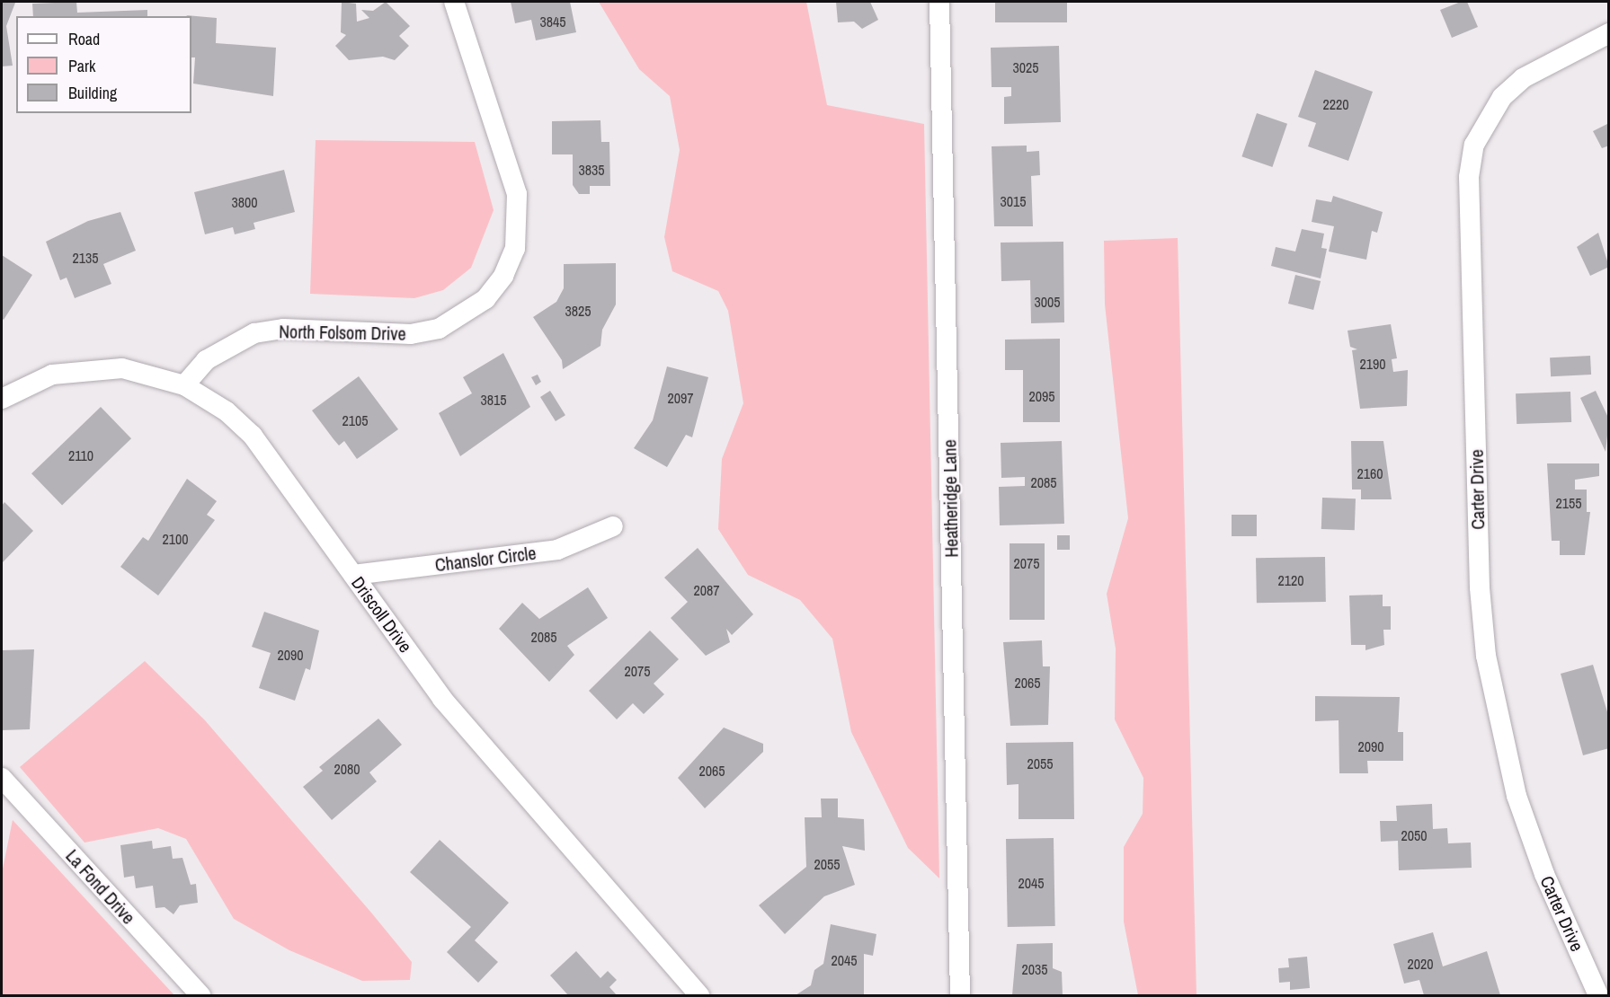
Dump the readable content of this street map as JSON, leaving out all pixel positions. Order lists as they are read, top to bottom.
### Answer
{
  "streets": {
    "street": [
      "North Folsom Drive",
      "Carter Drive",
      "Heatheridge Lane",
      "Chanslor Circle",
      "Driscoll Drive",
      "La Fond Drive"
    ]
  },
  "crossings": [
    ["North Folsom Drive", "Driscoll Drive"],
    ["Chanslor Circle", "Driscoll Drive"]
  ],
  "house_numbers": [
    "3845",
    "3025",
    "2220",
    "3835",
    "3015",
    "3800",
    "2135",
    "3005",
    "3825",
    "2190",
    "2095",
    "2097",
    "3815",
    "2105",
    "2110",
    "2160",
    "2085",
    "2155",
    "2100",
    "2075",
    "2120",
    "2087",
    "2085",
    "2090",
    "2075",
    "2065",
    "2090",
    "2055",
    "2080",
    "2065",
    "2050",
    "2055",
    "2045",
    "2045",
    "2020",
    "2035"
  ],
  "legend": ["Road", "Park", "Building"]
}
